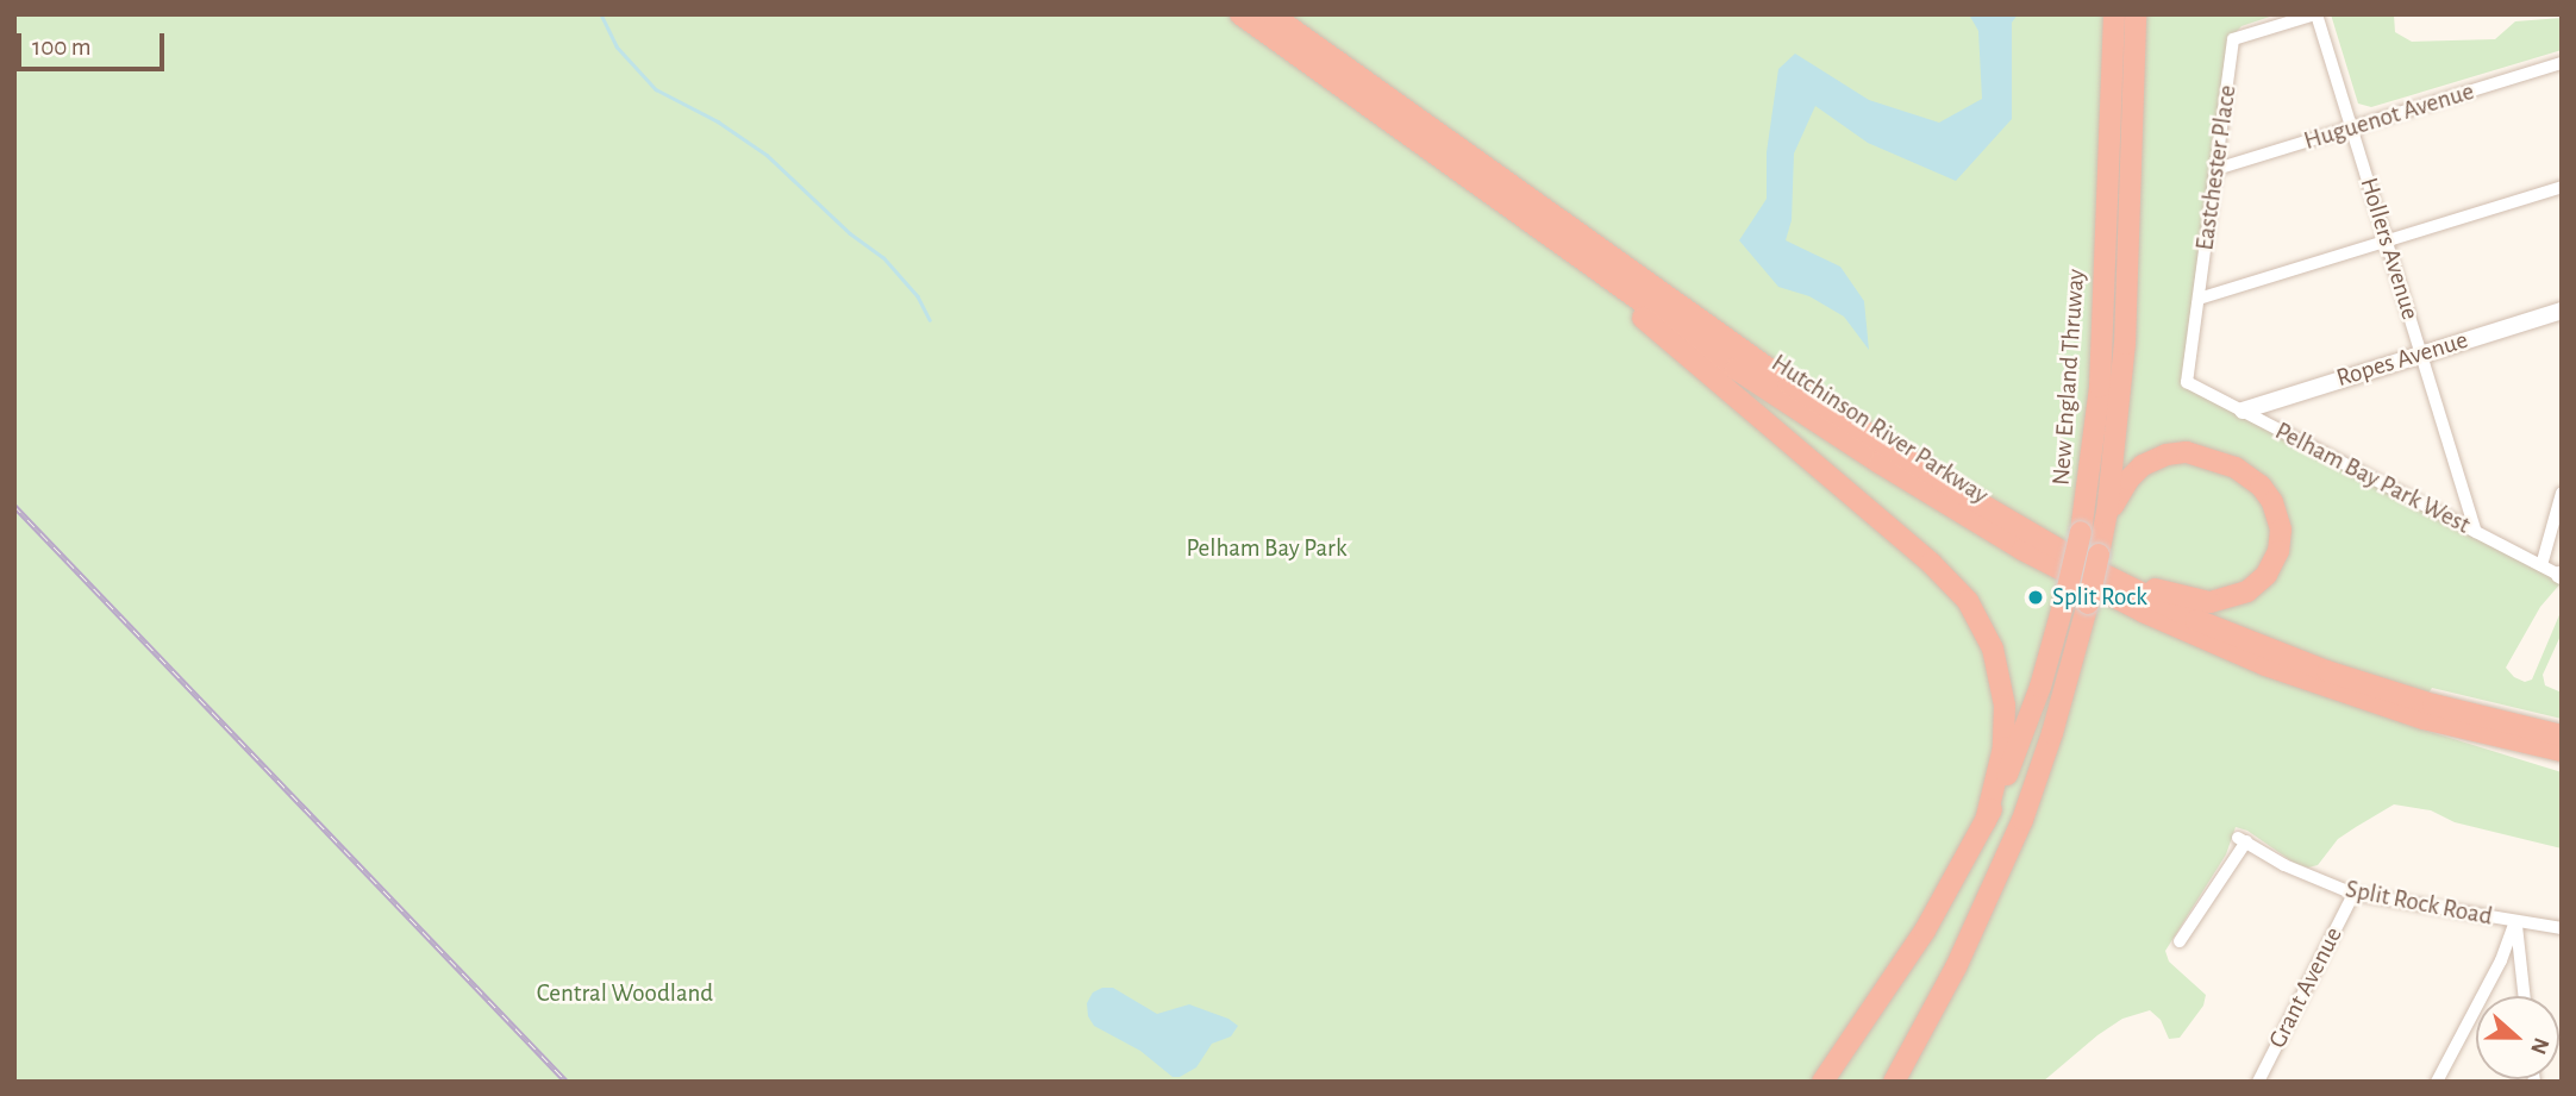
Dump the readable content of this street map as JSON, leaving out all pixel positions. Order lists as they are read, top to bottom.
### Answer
{
  "streets": {
    "highway": ["New England Thruway", "Hutchinson River Parkway"],
    "street": [
      "Huguenot Avenue",
      "Eastchester Place",
      "Hollers Avenue",
      "Ropes Avenue",
      "Pelham Bay Park West",
      "Split Rock Road",
      "Grant Avenue"
    ]
  },
  "crossings": [
    ["Huguenot Avenue", "Eastchester Place"],
    ["Huguenot Avenue", "Hollers Avenue"],
    ["Eastchester Place", "Hollers Avenue"],
    ["Eastchester Place", "Pelham Bay Park West"],
    ["Hollers Avenue", "Ropes Avenue"],
    ["Hollers Avenue", "Pelham Bay Park West"],
    ["Ropes Avenue", "Pelham Bay Park West"],
    ["New England Thruway", "Hutchinson River Parkway"],
    ["Split Rock Road", "Grant Avenue"]
  ],
  "parks": ["Pelham Bay Park", "Central Woodland"],
  "places": ["Split Rock"],
  "scale_bar": "100 m",
  "north": "right"
}
